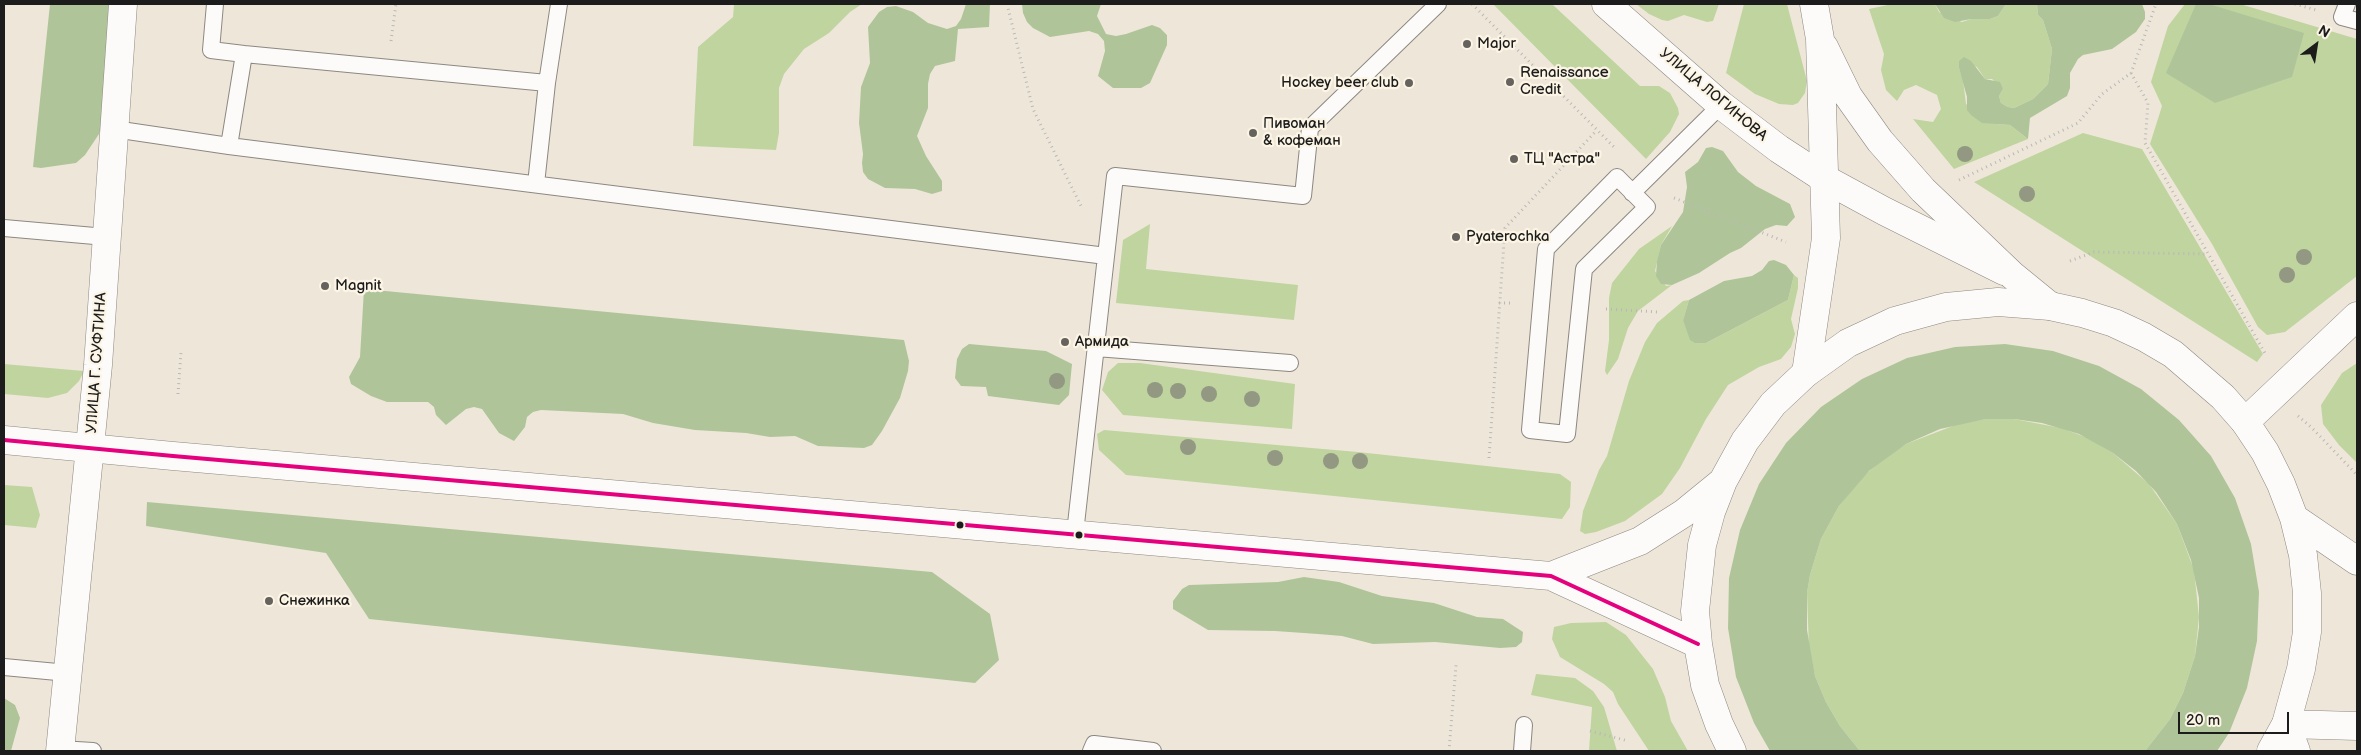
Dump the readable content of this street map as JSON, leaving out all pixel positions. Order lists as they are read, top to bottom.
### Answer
{
  "streets": {
    "main road": ["УЛИЦА ЛОГИНОВА", "УЛИЦА Г. СУФТИНА"]
  },
  "places": [
    "Major",
    "Renaissance Credit",
    "Hockey beer club",
    "Пивоман & кофеман",
    "ТЦ \"Астра\"",
    "Pyaterochka",
    "Magnit",
    "Армида",
    "Снежинка"
  ],
  "scale_bar": "20 m",
  "north": "top right"
}
